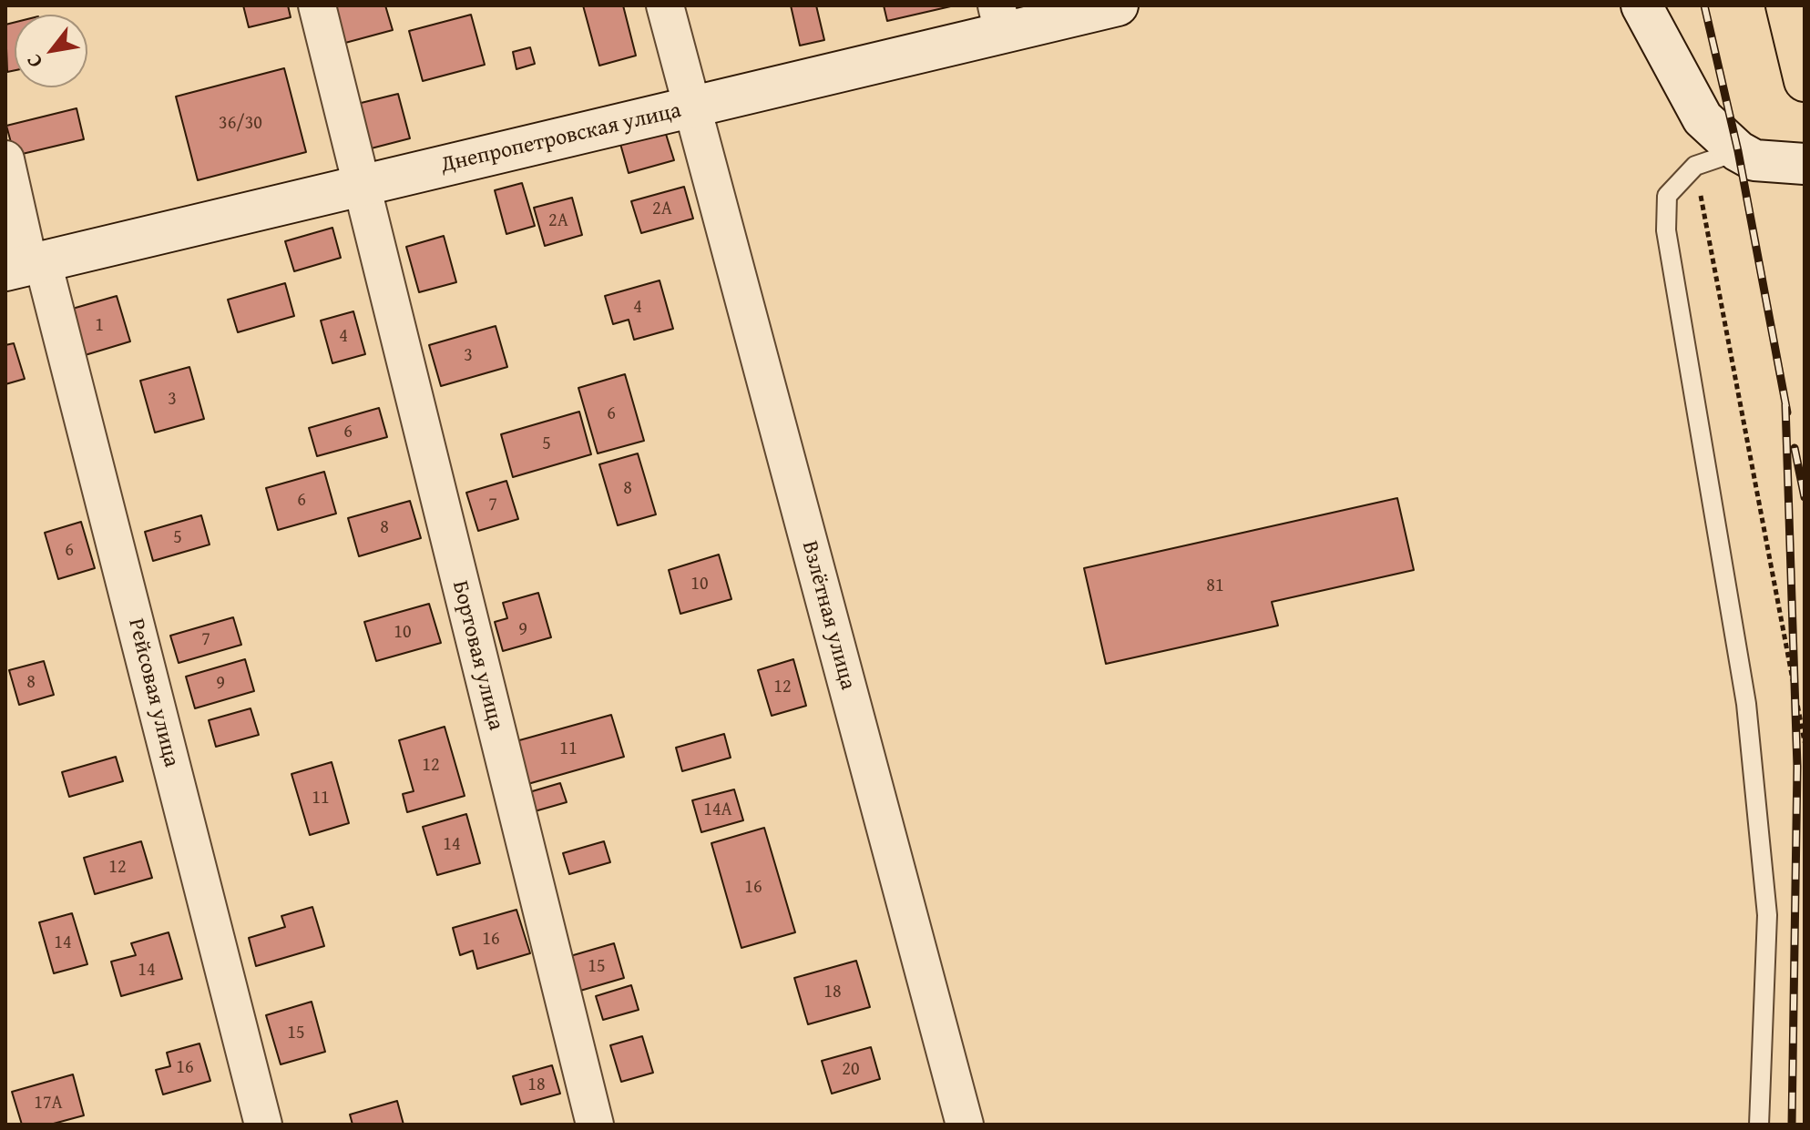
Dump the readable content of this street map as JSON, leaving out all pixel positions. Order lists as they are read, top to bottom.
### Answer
{
  "streets": {
    "street": [
      "Днепропетровская улица",
      "Взлётная улица",
      "Бортовая улица",
      "Рейсовая улица"
    ]
  },
  "crossings": [
    ["Днепропетровская улица", "Взлётная улица"],
    ["Днепропетровская улица", "Бортовая улица"],
    ["Днепропетровская улица", "Рейсовая улица"]
  ],
  "house_numbers": [
    "36/30",
    "2А",
    "2А",
    "4",
    "1",
    "4",
    "3",
    "3",
    "6",
    "6",
    "5",
    "8",
    "6",
    "7",
    "8",
    "5",
    "6",
    "10",
    "81",
    "9",
    "10",
    "7",
    "8",
    "9",
    "12",
    "11",
    "12",
    "11",
    "14А",
    "14",
    "12",
    "16",
    "16",
    "14",
    "15",
    "14",
    "18",
    "15",
    "16",
    "20",
    "18",
    "17А"
  ],
  "north": "bottom left"
}
